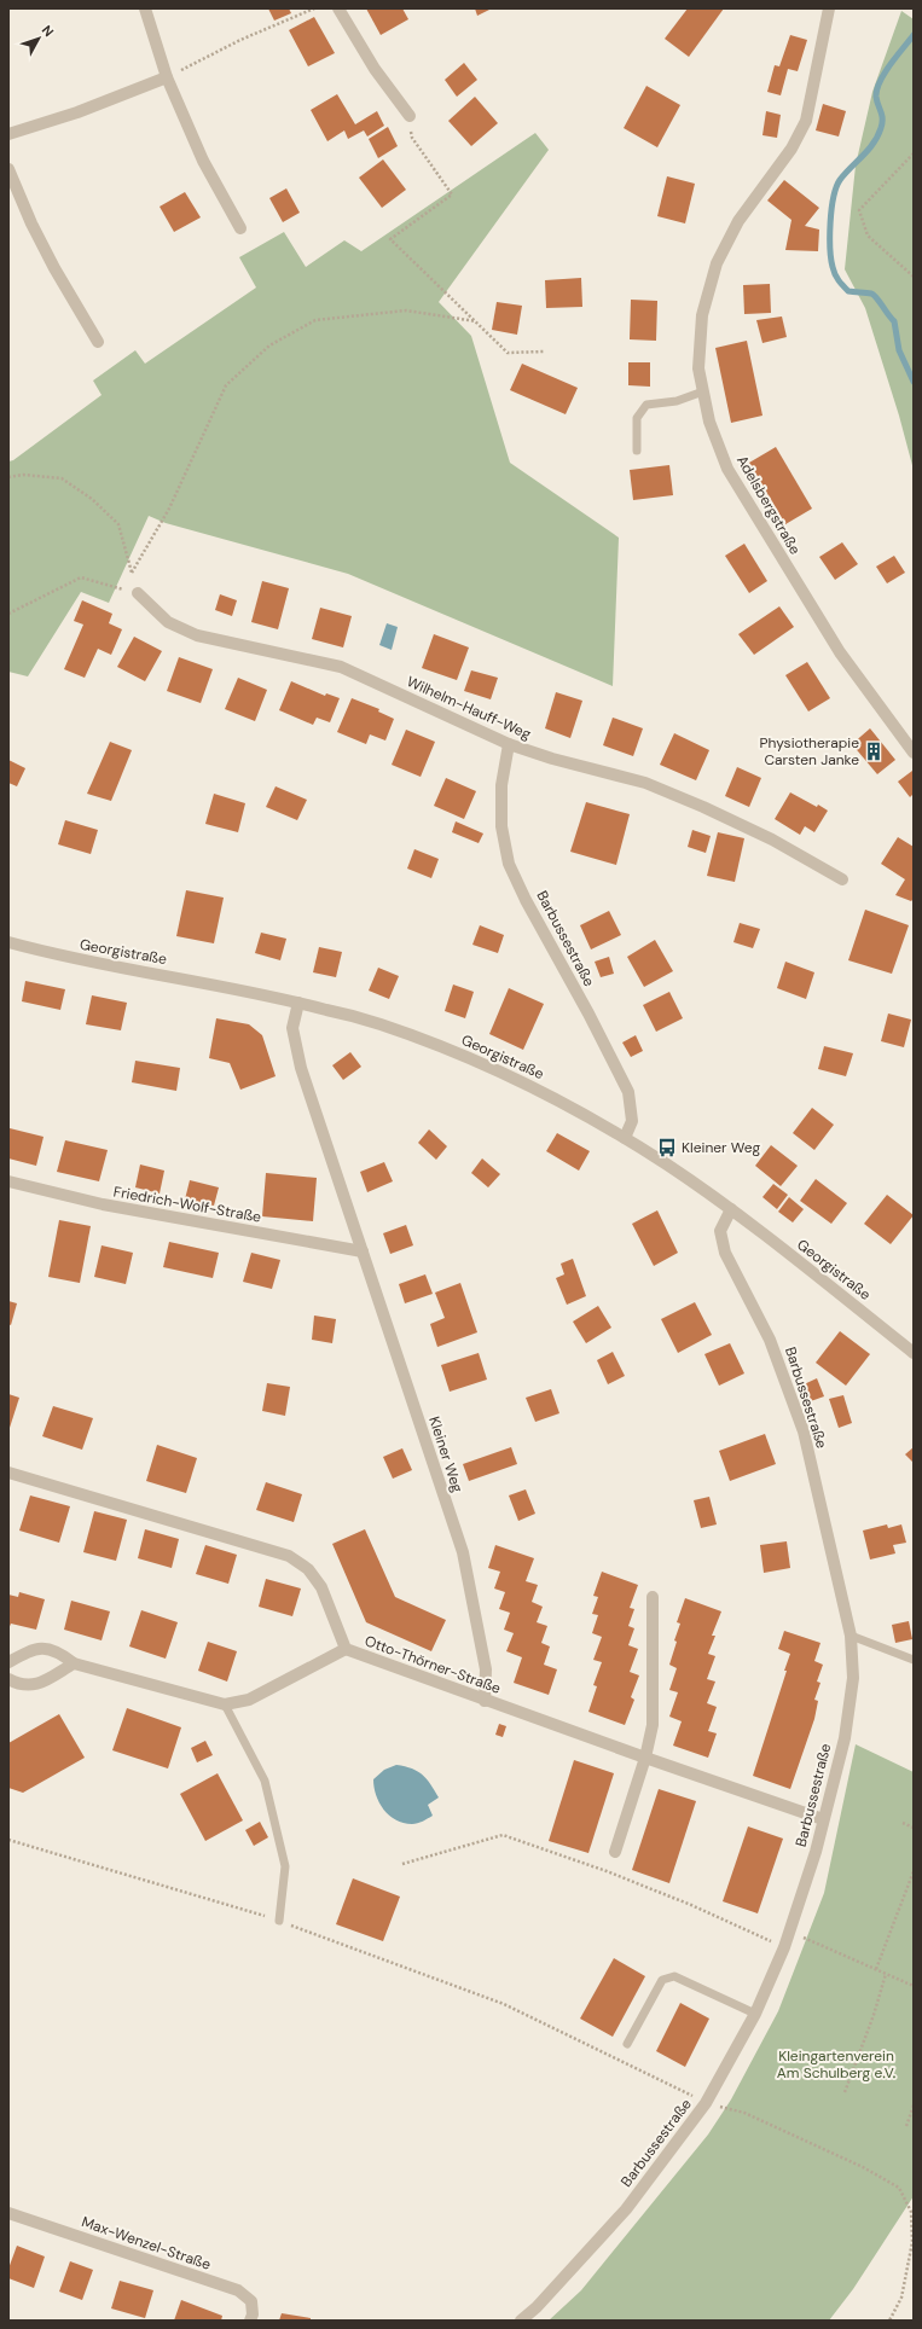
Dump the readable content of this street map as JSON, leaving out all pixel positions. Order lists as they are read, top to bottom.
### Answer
{
  "streets": {
    "street": [
      "Adelsbergstraße",
      "Wilhelm-Hauff-Weg",
      "Barbussestraße",
      "Georgistraße",
      "Friedrich-Wolf-Straße",
      "Kleiner Weg",
      "Otto-Thörner-Straße",
      "Max-Wenzel-Straße"
    ]
  },
  "crossings": [
    ["Wilhelm-Hauff-Weg", "Barbussestraße"],
    ["Barbussestraße", "Georgistraße"],
    ["Barbussestraße", "Otto-Thörner-Straße"],
    ["Georgistraße", "Kleiner Weg"],
    ["Friedrich-Wolf-Straße", "Kleiner Weg"],
    ["Kleiner Weg", "Otto-Thörner-Straße"]
  ],
  "parks": ["Kleingartenverein Am Schulberg e.V."],
  "places": {
    "building": ["Physiotherapie Carsten Janke"],
    "bus stop": ["Kleiner Weg"]
  },
  "north": "top right"
}
